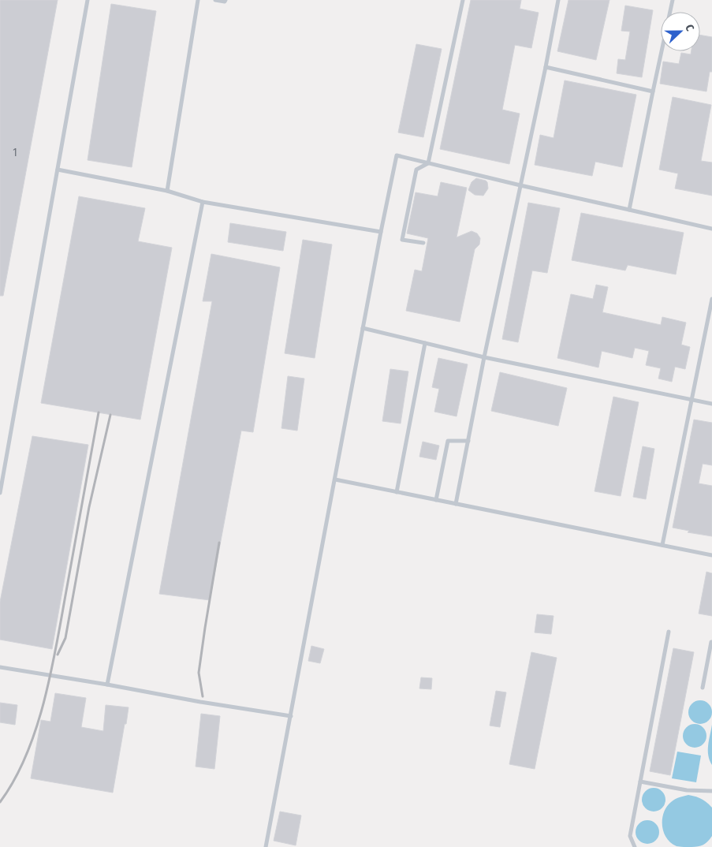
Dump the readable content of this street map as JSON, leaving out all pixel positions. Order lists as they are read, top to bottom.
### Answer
{
  "house_numbers": ["1"],
  "north": "right"
}
